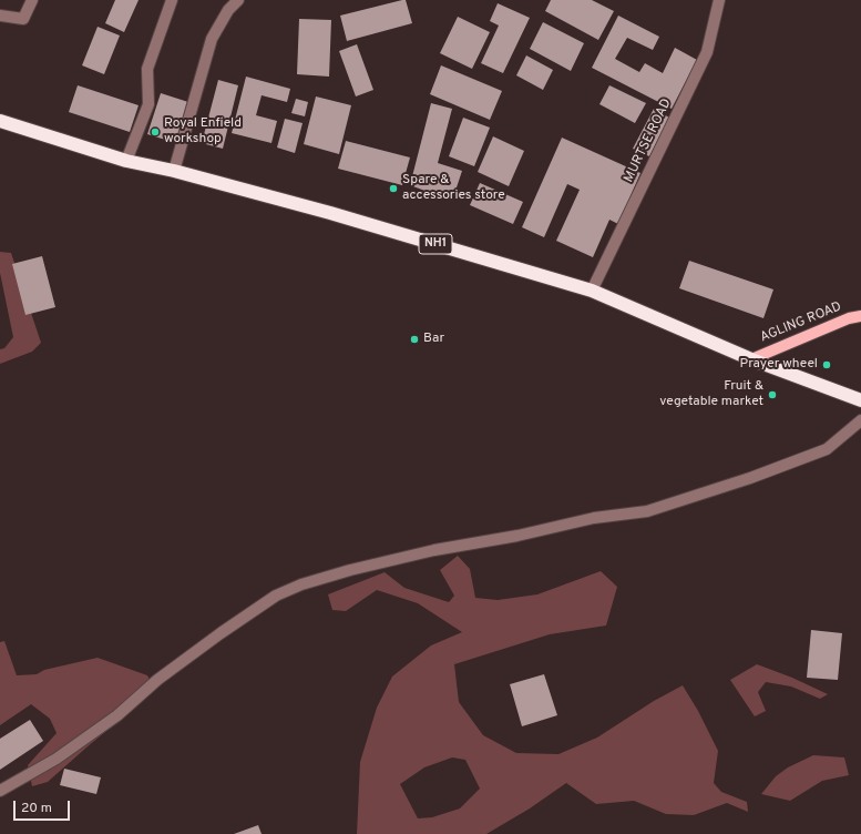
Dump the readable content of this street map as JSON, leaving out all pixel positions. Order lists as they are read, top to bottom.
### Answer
{
  "streets": {
    "highway": ["NH1"],
    "main road": ["AGLING ROAD"],
    "street": ["MURTSE ROAD"]
  },
  "crossings": [
    ["MURTSE ROAD", "NH1"],
    ["NH1", "AGLING ROAD"]
  ],
  "places": [
    "Royal Enfield workshop",
    "Spare & accessories store",
    "Bar",
    "Prayer wheel",
    "Fruit & vegetable market"
  ],
  "scale_bar": "20 m"
}
